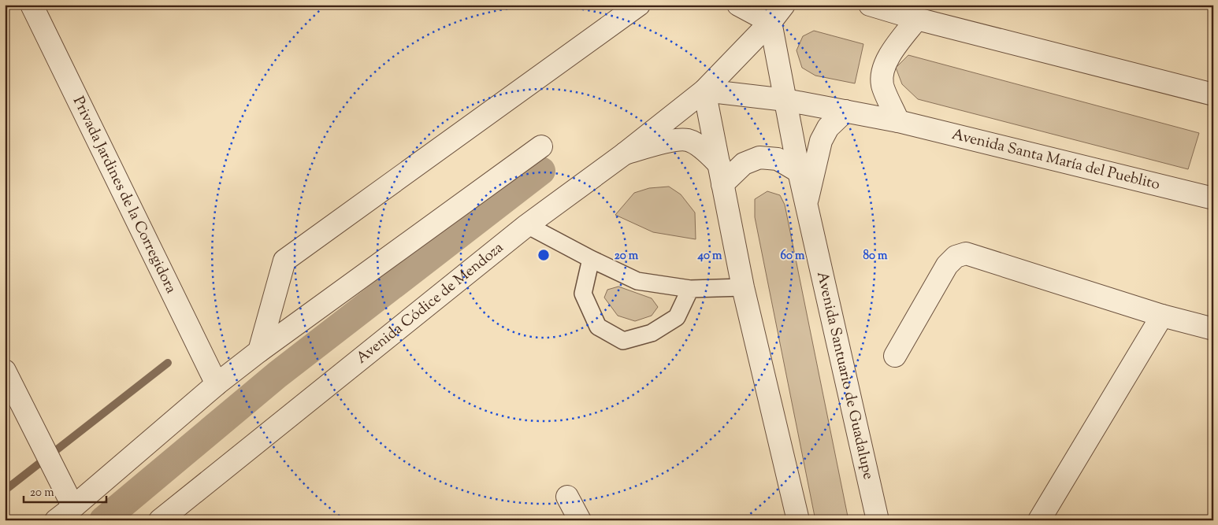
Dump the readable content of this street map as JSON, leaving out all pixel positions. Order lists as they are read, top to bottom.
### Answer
{
  "streets": {
    "street": [
      "Avenida Santa María del Pueblito",
      "Privada Jardines de la Corregidora",
      "Avenida Códice de Mendoza",
      "Avenida Santuario de Guadalupe"
    ]
  },
  "crossings": [
    ["Avenida Santa María del Pueblito", "Avenida Santuario de Guadalupe"],
    ["Avenida Códice de Mendoza", "Avenida Santuario de Guadalupe"]
  ],
  "scale_bar": "20 m",
  "rings": [
    "20 m",
    "40 m",
    "60 m",
    "80 m"
  ]
}
